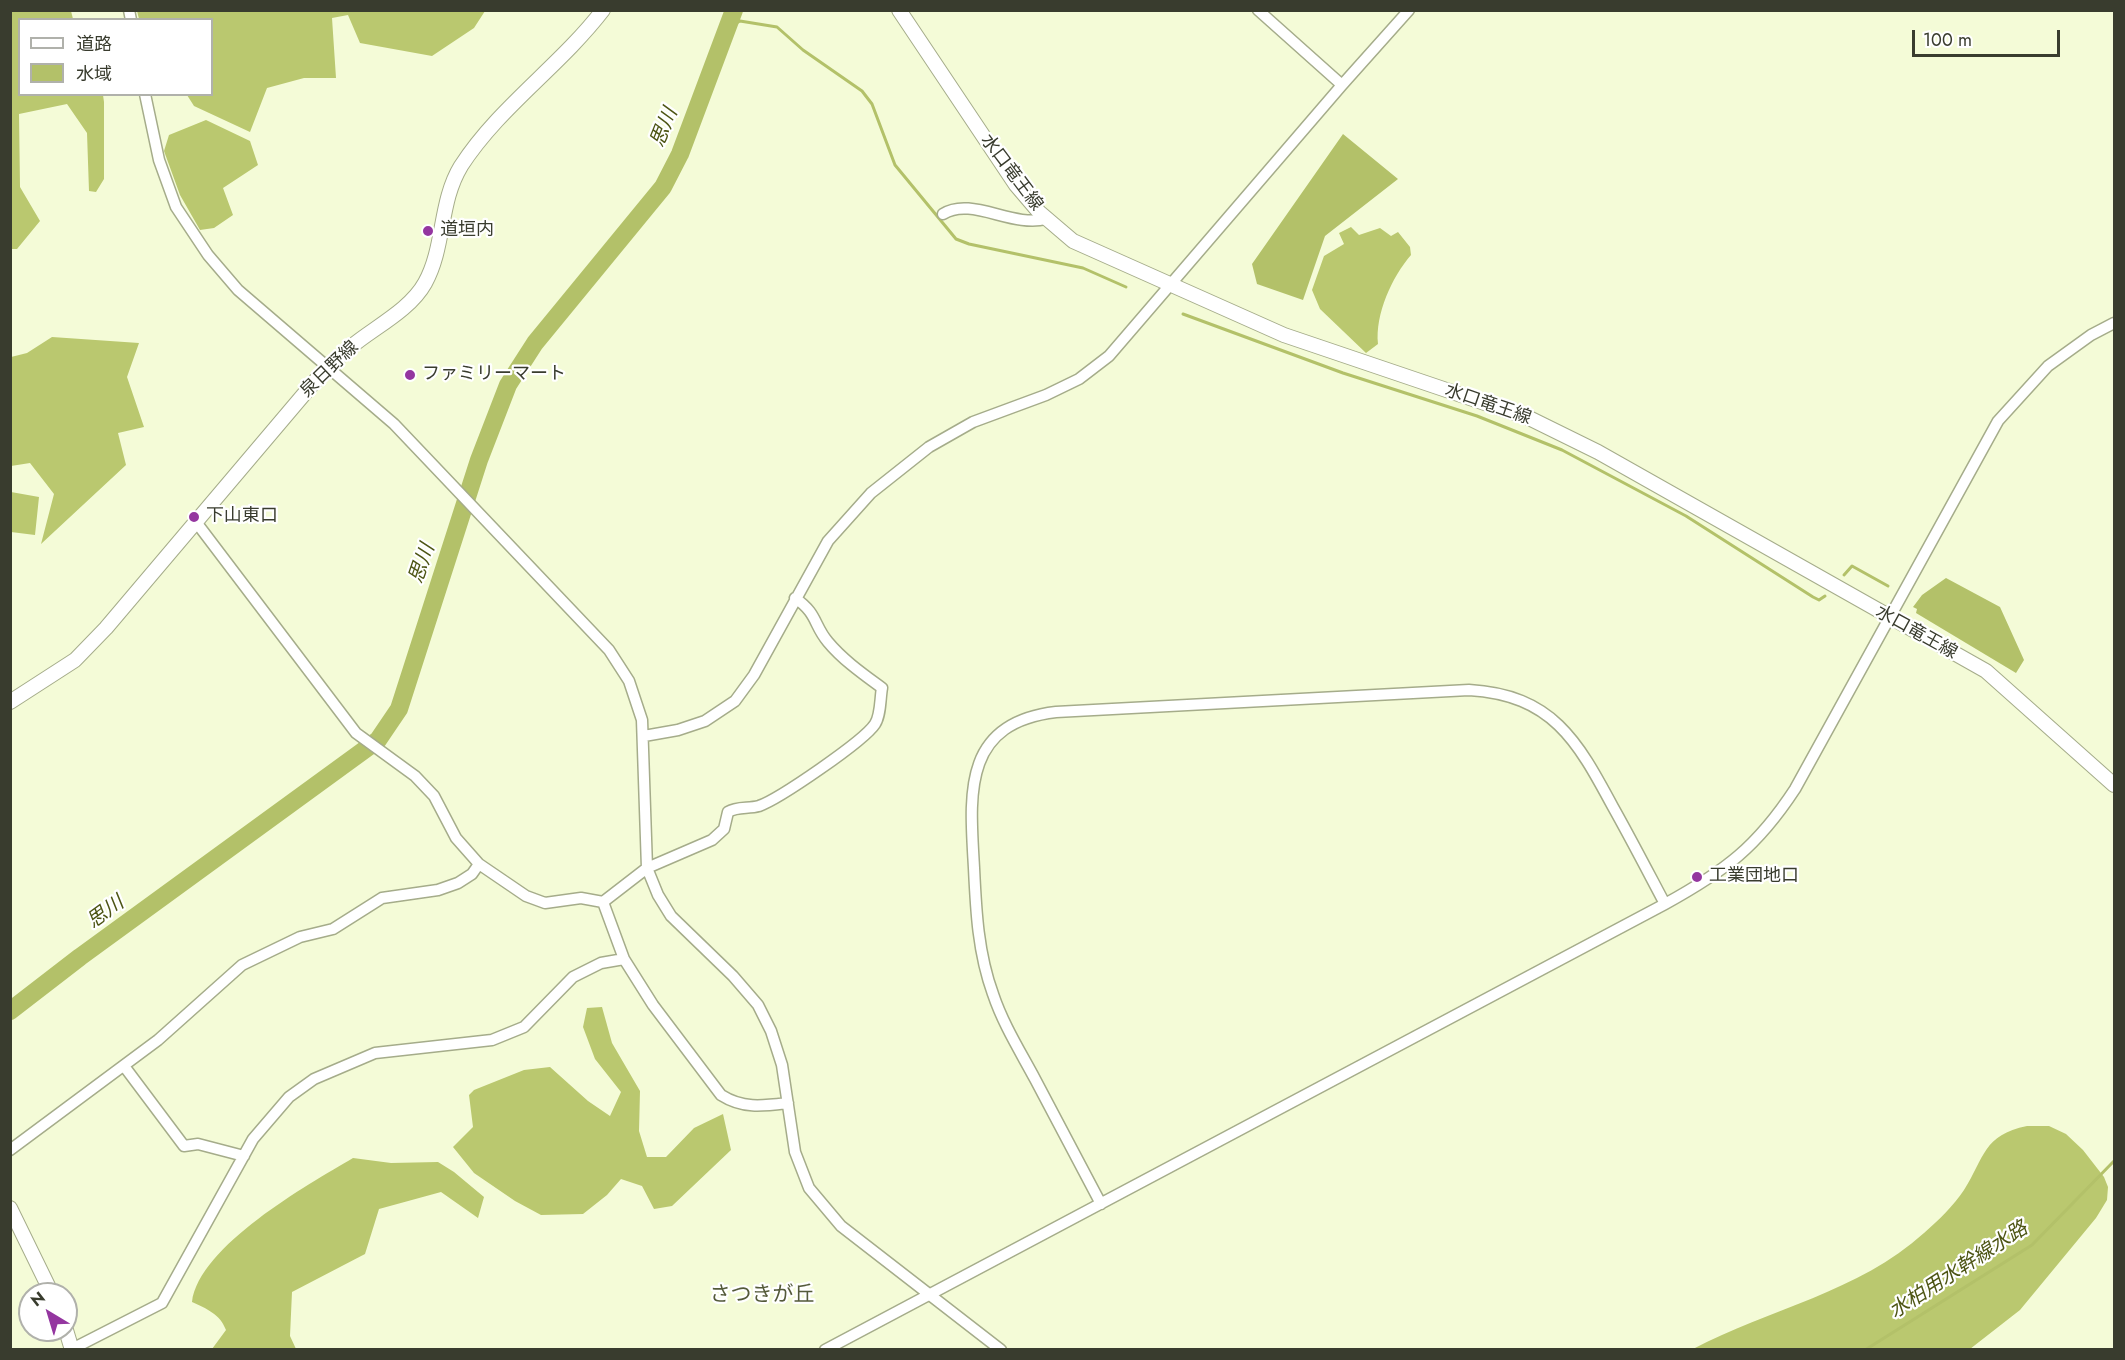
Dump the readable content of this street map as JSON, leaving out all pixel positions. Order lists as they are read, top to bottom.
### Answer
{
  "streets": {
    "main road": ["水口竜王線", "泉日野線"]
  },
  "districts": ["さつきが丘"],
  "water": ["思川", "水柏用水幹線水路"],
  "places": [
    "道垣内",
    "ファミリーマート",
    "下山東口",
    "工業団地口"
  ],
  "legend": ["道路", "水域"],
  "scale_bar": "100 m",
  "north": "top left"
}
